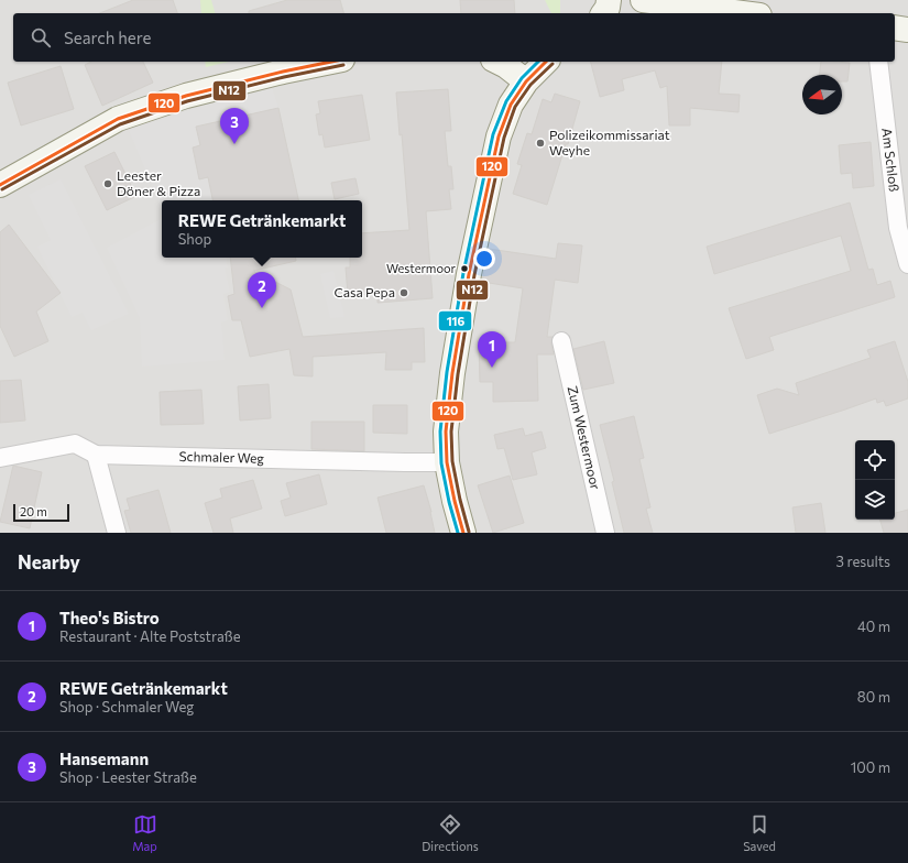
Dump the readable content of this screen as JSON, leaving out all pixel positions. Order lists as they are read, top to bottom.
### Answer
{
  "streets": {
    "street": ["Am Schloß", "Zum Westermoor", "Schmaler Weg"]
  },
  "places": [
    "Polizeikommissariat Weyhe",
    "Leester Döner & Pizza",
    "Westermoor",
    "Casa Pepa"
  ],
  "lines": ["transit line 120", "transit line 116", "transit line N12"],
  "scale_bar": "20 m",
  "north": "left",
  "page": {
    "search": "Search here",
    "pins": ["3", "2", "1"],
    "popup": ["REWE Getränkemarkt", "Shop"],
    "scale": "20 m",
    "heading": ["Nearby", "3 results"],
    "list": [
      {
        "mark": "1",
        "name": "Theo's Bistro",
        "note": "Restaurant · Alte Poststraße",
        "value": "40 m"
      },
      {
        "mark": "2",
        "name": "REWE Getränkemarkt",
        "note": "Shop · Schmaler Weg",
        "value": "80 m"
      },
      {
        "mark": "3",
        "name": "Hansemann",
        "note": "Shop · Leester Straße",
        "value": "100 m"
      }
    ],
    "nav": ["Map", "Directions", "Saved"]
  }
}
